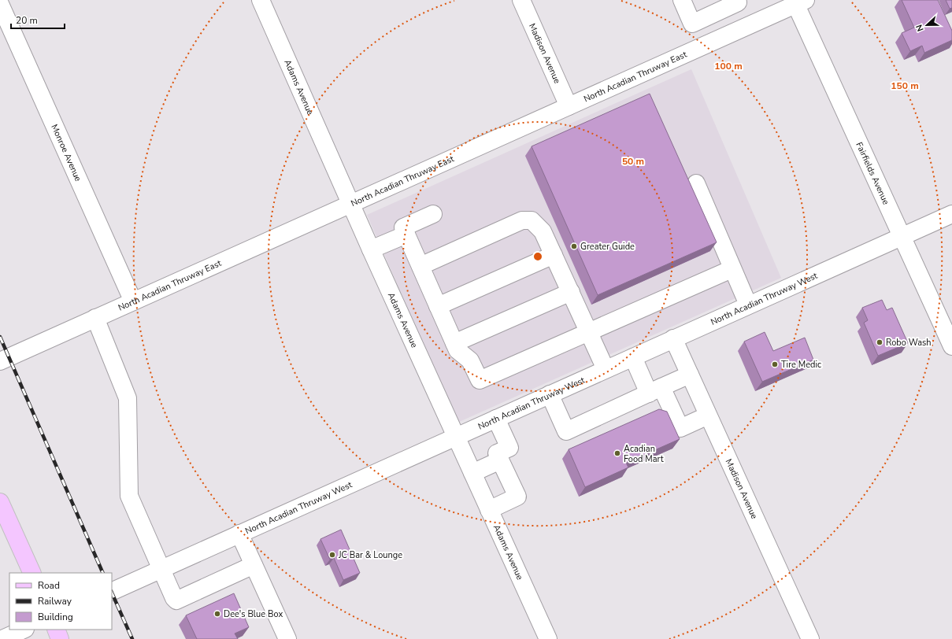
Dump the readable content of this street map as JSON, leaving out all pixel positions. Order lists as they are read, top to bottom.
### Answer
{
  "streets": {
    "street": [
      "Madison Avenue",
      "North Acadian Thruway East",
      "Adams Avenue",
      "Monroe Avenue",
      "Fairfields Avenue",
      "North Acadian Thruway West"
    ]
  },
  "crossings": [
    ["Madison Avenue", "North Acadian Thruway East"],
    ["Madison Avenue", "North Acadian Thruway West"],
    ["North Acadian Thruway East", "Adams Avenue"],
    ["North Acadian Thruway East", "Monroe Avenue"],
    ["North Acadian Thruway East", "Fairfields Avenue"],
    ["Adams Avenue", "North Acadian Thruway West"],
    ["Fairfields Avenue", "North Acadian Thruway West"]
  ],
  "places": [
    "Greater Guide",
    "Robo Wash",
    "Tire Medic",
    "Acadian Food Mart",
    "JC Bar & Lounge",
    "Dee's Blue Box"
  ],
  "legend": ["Road", "Railway", "Building"],
  "scale_bar": "20 m",
  "north": "left",
  "rings": ["100 m", "150 m", "50 m"]
}
